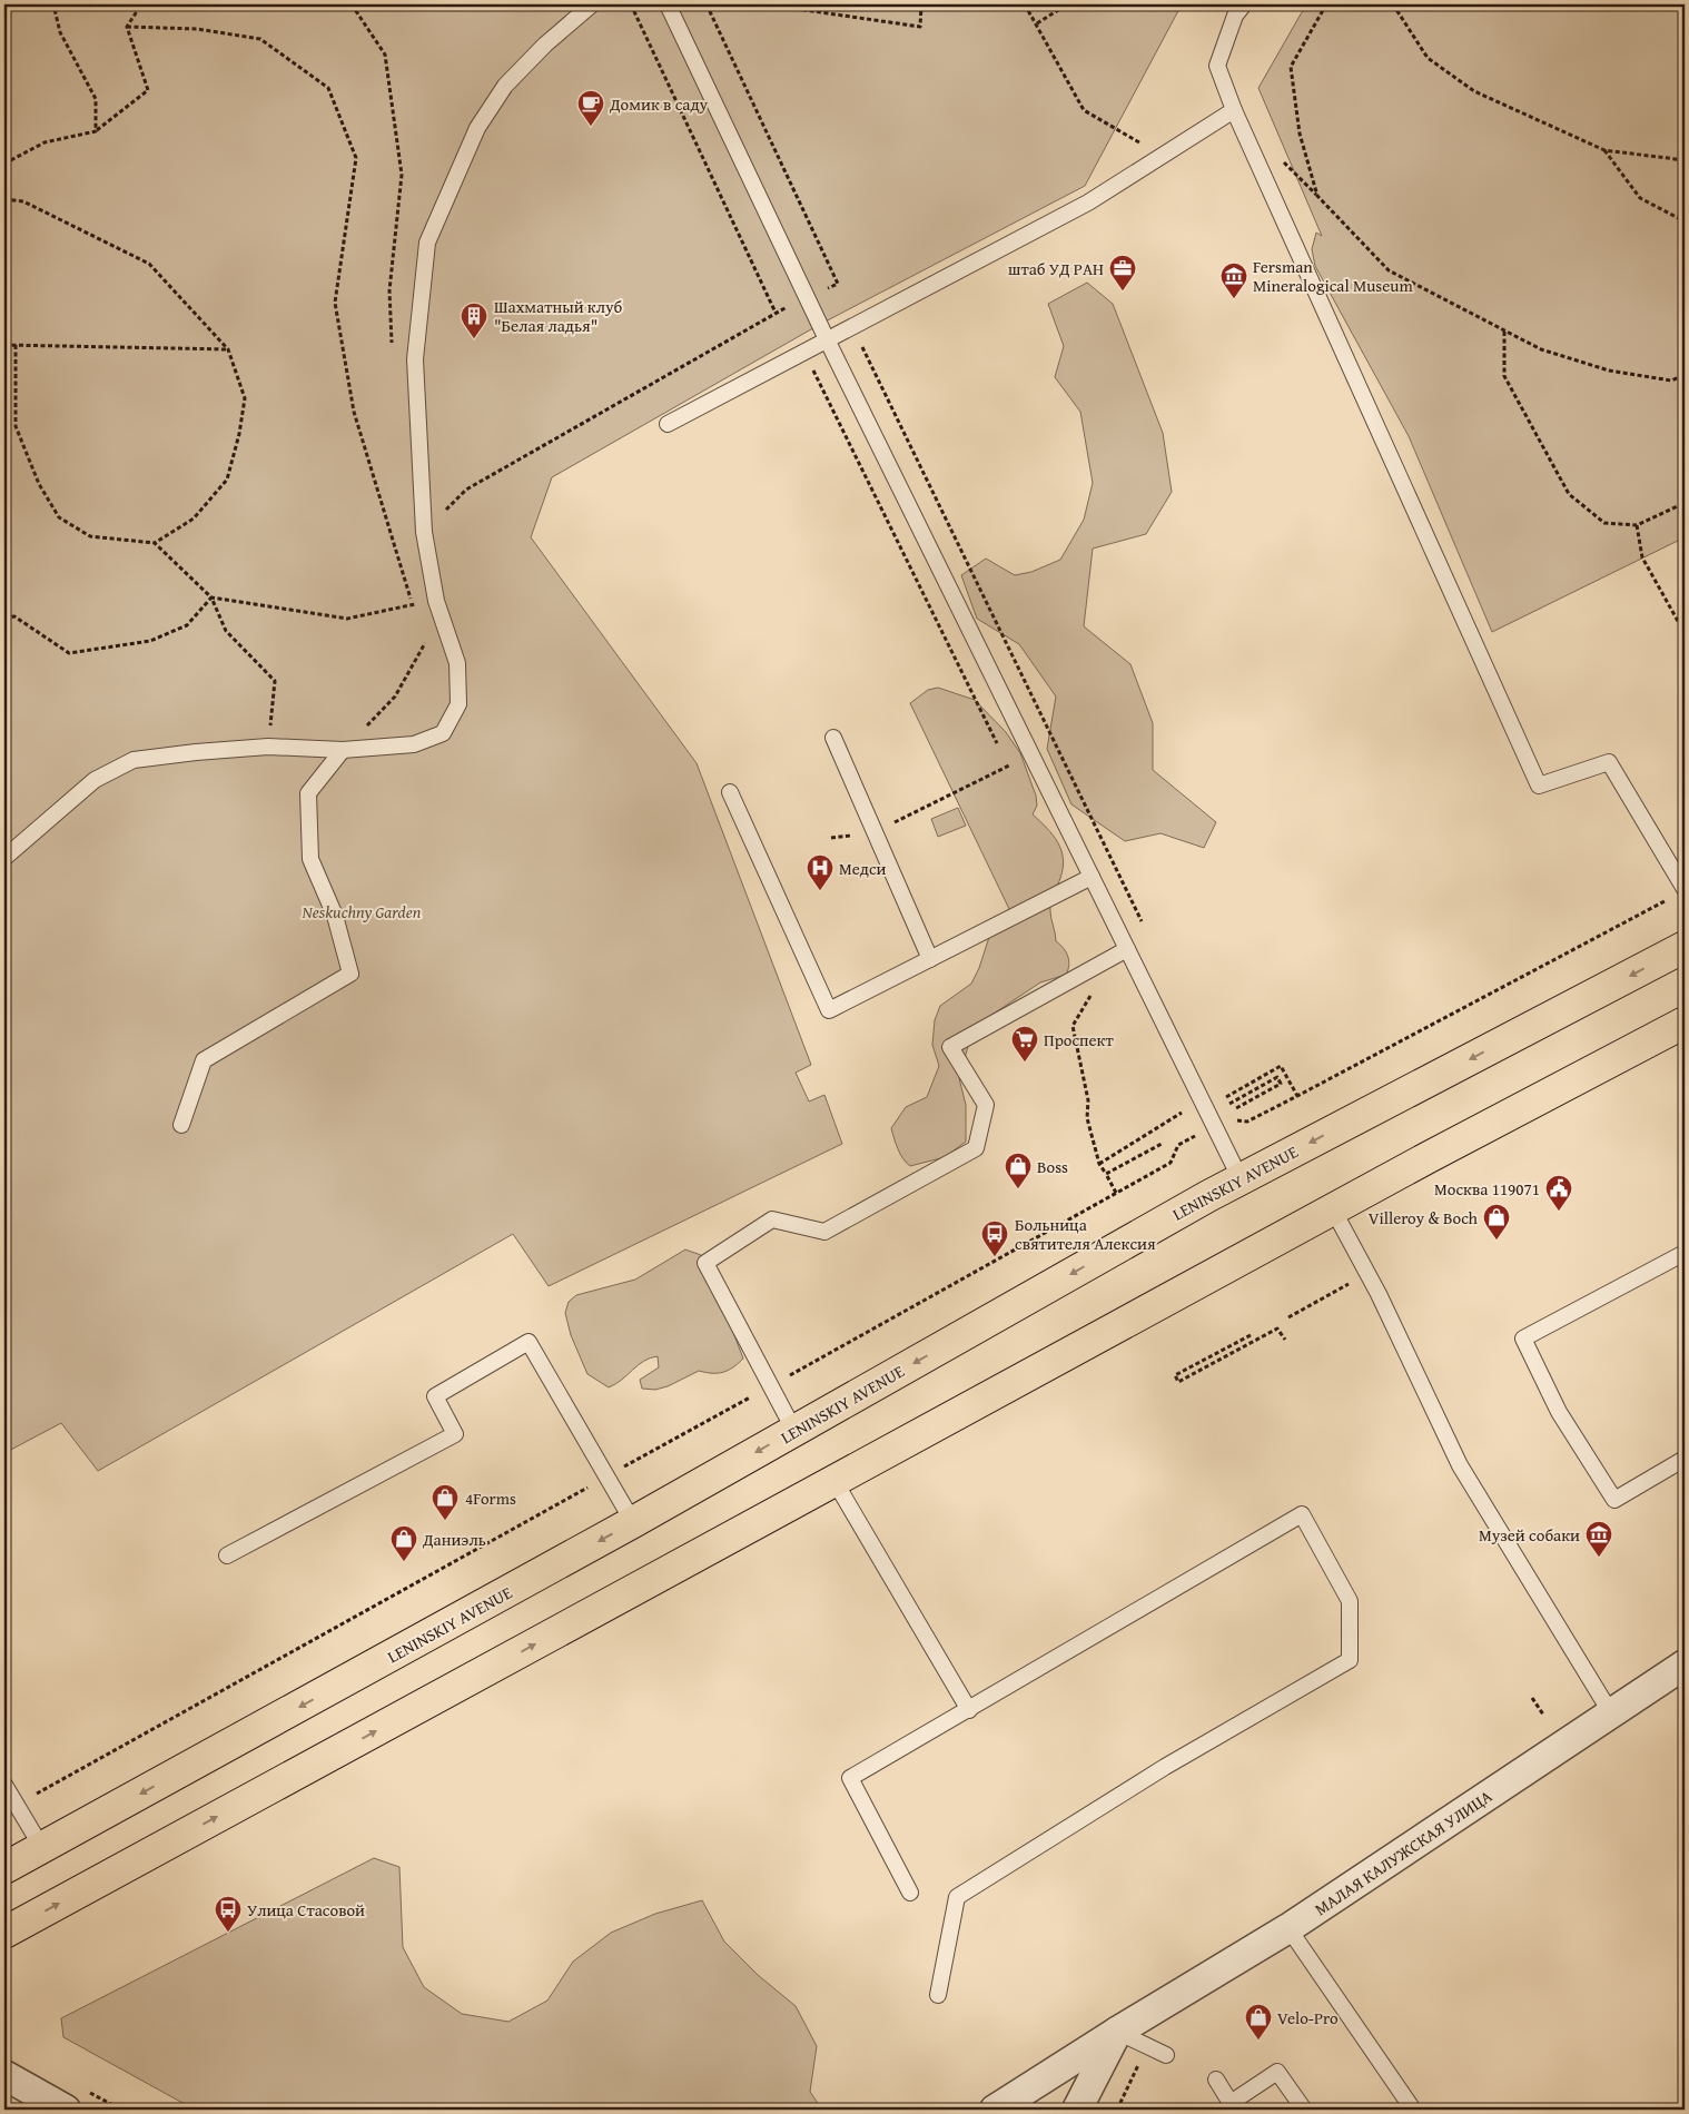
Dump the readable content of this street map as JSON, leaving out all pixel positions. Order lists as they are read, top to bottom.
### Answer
{
  "streets": {
    "main road": ["LENINSKIY AVENUE"],
    "street": ["МАЛАЯ КАЛУЖСКАЯ УЛИЦА"]
  },
  "parks": ["Neskuchny Garden"],
  "places": {
    "cafe": ["Домик в саду"],
    "office": ["штаб УД РАН"],
    "museum": ["Fersman Mineralogical Museum", "Музей собаки"],
    "building": ["Шахматный клуб \"Белая ладья\""],
    "hospital": ["Медси"],
    "supermarket": ["Проспект"],
    "shop": [
      "Boss",
      "Villeroy & Boch",
      "4Forms",
      "Даниэль",
      "Velo-Pro"
    ],
    "public building": ["Москва 119071"],
    "bus stop": ["Больница святителя Алексия", "Улица Стасовой"]
  }
}
